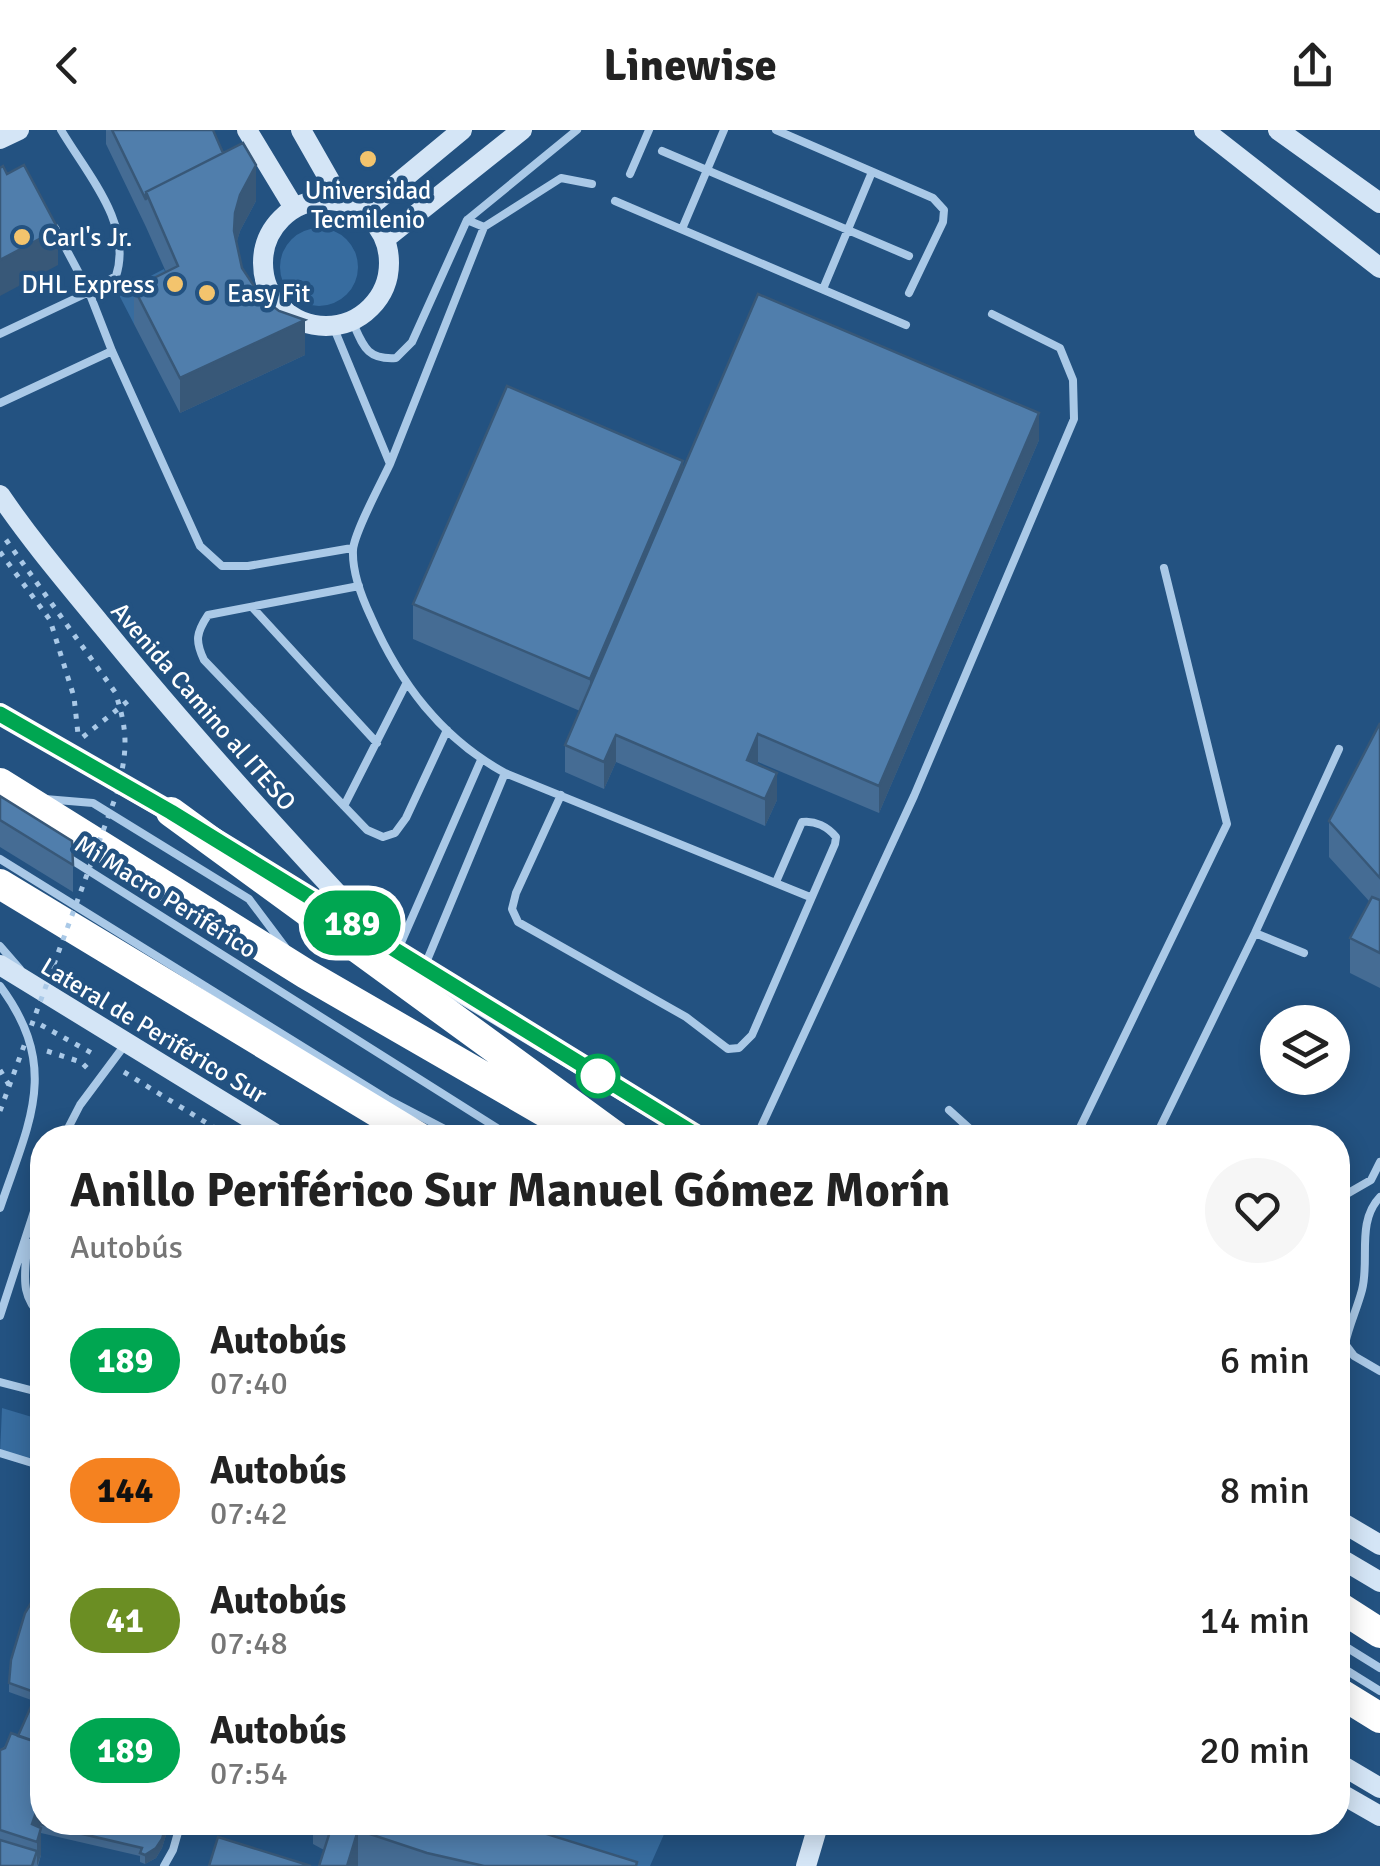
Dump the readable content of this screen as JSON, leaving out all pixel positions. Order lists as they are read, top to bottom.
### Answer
{
  "streets": {
    "street": ["Avenida Camino al ITESO", "Lateral de Periférico Sur"],
    "lane": ["Mi Macro Periférico"]
  },
  "places": [
    "Universidad Tecmilenio",
    "Carl's Jr.",
    "DHL Express",
    "Easy Fit"
  ],
  "lines": ["bus line 189"],
  "page": {
    "header": "Linewise",
    "on_map": "189",
    "heading": ["Anillo Periférico Sur Manuel Gómez Morín", "Autobús"],
    "list": [
      {
        "mark": "189",
        "name": "Autobús",
        "note": "07:40",
        "value": "6 min"
      },
      {
        "mark": "144",
        "name": "Autobús",
        "note": "07:42",
        "value": "8 min"
      },
      {
        "mark": "41",
        "name": "Autobús",
        "note": "07:48",
        "value": "14 min"
      },
      {
        "mark": "189",
        "name": "Autobús",
        "note": "07:54",
        "value": "20 min"
      }
    ]
  }
}
